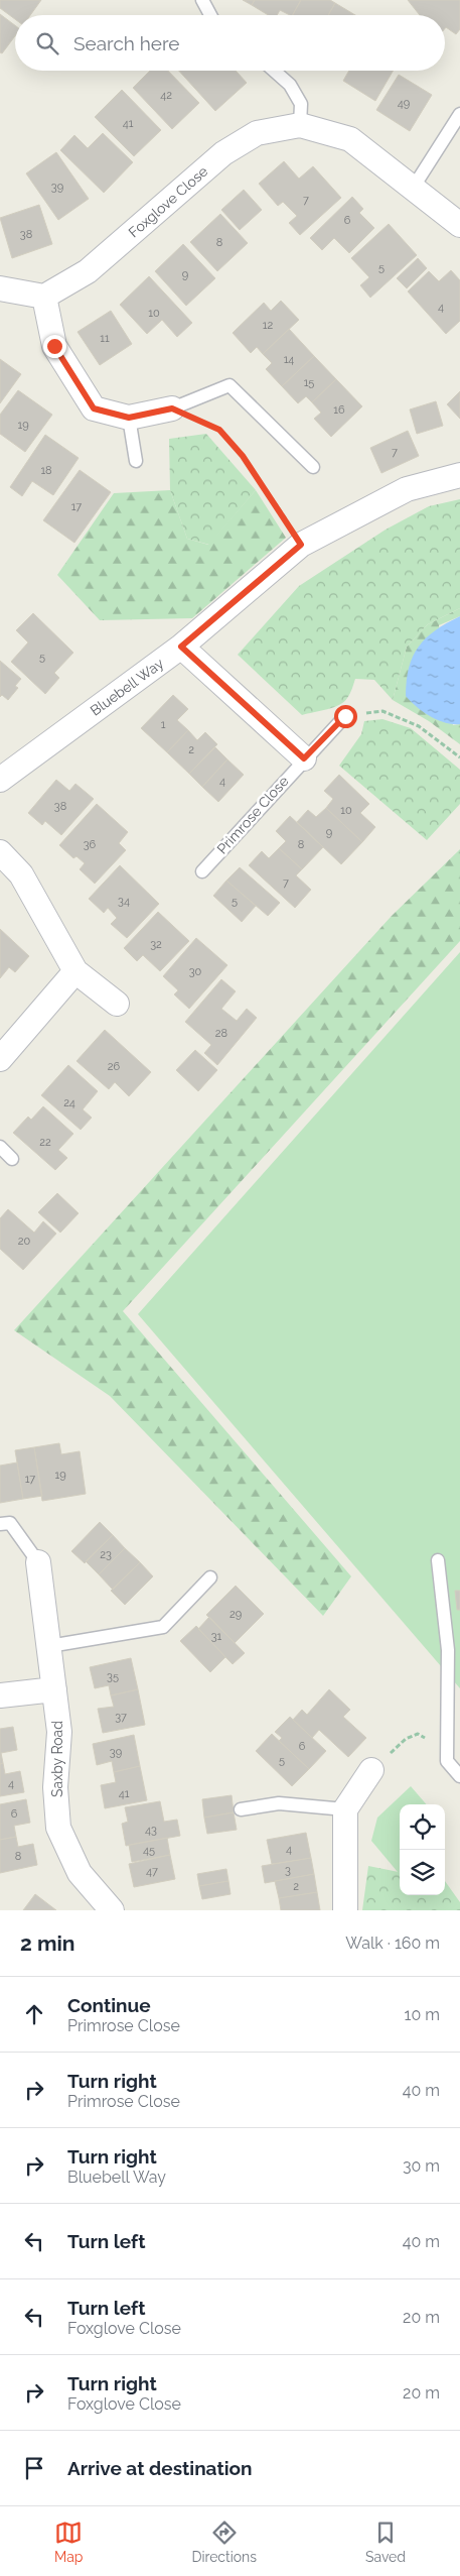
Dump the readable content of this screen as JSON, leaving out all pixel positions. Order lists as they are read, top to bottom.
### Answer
{
  "streets": {
    "street": ["Foxglove Close", "Bluebell Way", "Saxby Road"],
    "lane": ["Primrose Close"]
  },
  "house_numbers": [
    "42",
    "49",
    "41",
    "39",
    "7",
    "6",
    "38",
    "8",
    "5",
    "9",
    "4",
    "10",
    "12",
    "11",
    "14",
    "15",
    "16",
    "19",
    "7",
    "18",
    "17",
    "5",
    "1",
    "2",
    "4",
    "38",
    "10",
    "9",
    "36",
    "8",
    "7",
    "34",
    "5",
    "32",
    "30",
    "28",
    "26",
    "24",
    "22",
    "20",
    "19",
    "17",
    "23",
    "29",
    "31",
    "35",
    "37",
    "6",
    "39",
    "5",
    "4",
    "41",
    "6",
    "43",
    "4",
    "45",
    "8",
    "3",
    "47",
    "2"
  ],
  "page": {
    "search": "Search here",
    "heading": ["2 min", "Walk · 160 m"],
    "list": [
      ["Continue", "Primrose Close", "10 m"],
      ["Turn right", "Primrose Close", "40 m"],
      ["Turn right", "Bluebell Way", "30 m"],
      ["Turn left", "40 m"],
      ["Turn left", "Foxglove Close", "20 m"],
      ["Turn right", "Foxglove Close", "20 m"],
      "Arrive at destination"
    ],
    "nav": ["Map", "Directions", "Saved"]
  }
}
